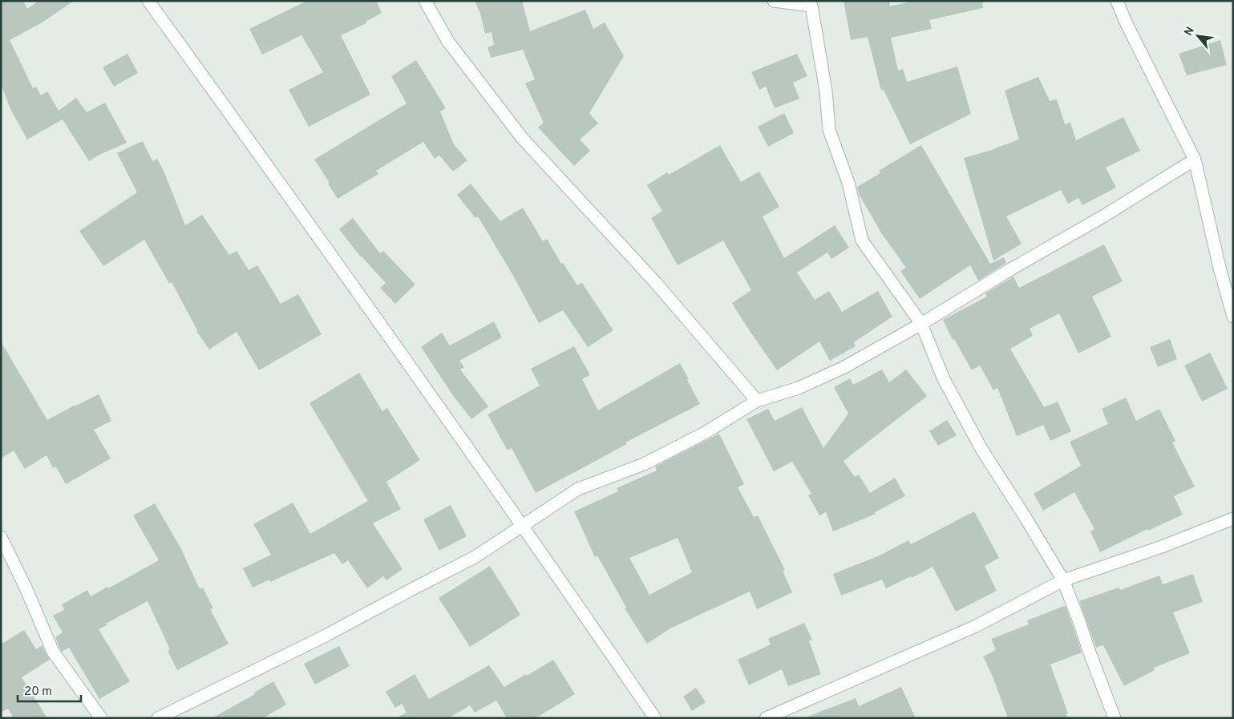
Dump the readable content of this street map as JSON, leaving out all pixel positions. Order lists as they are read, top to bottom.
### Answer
{
  "scale_bar": "20 m",
  "north": "top left"
}
